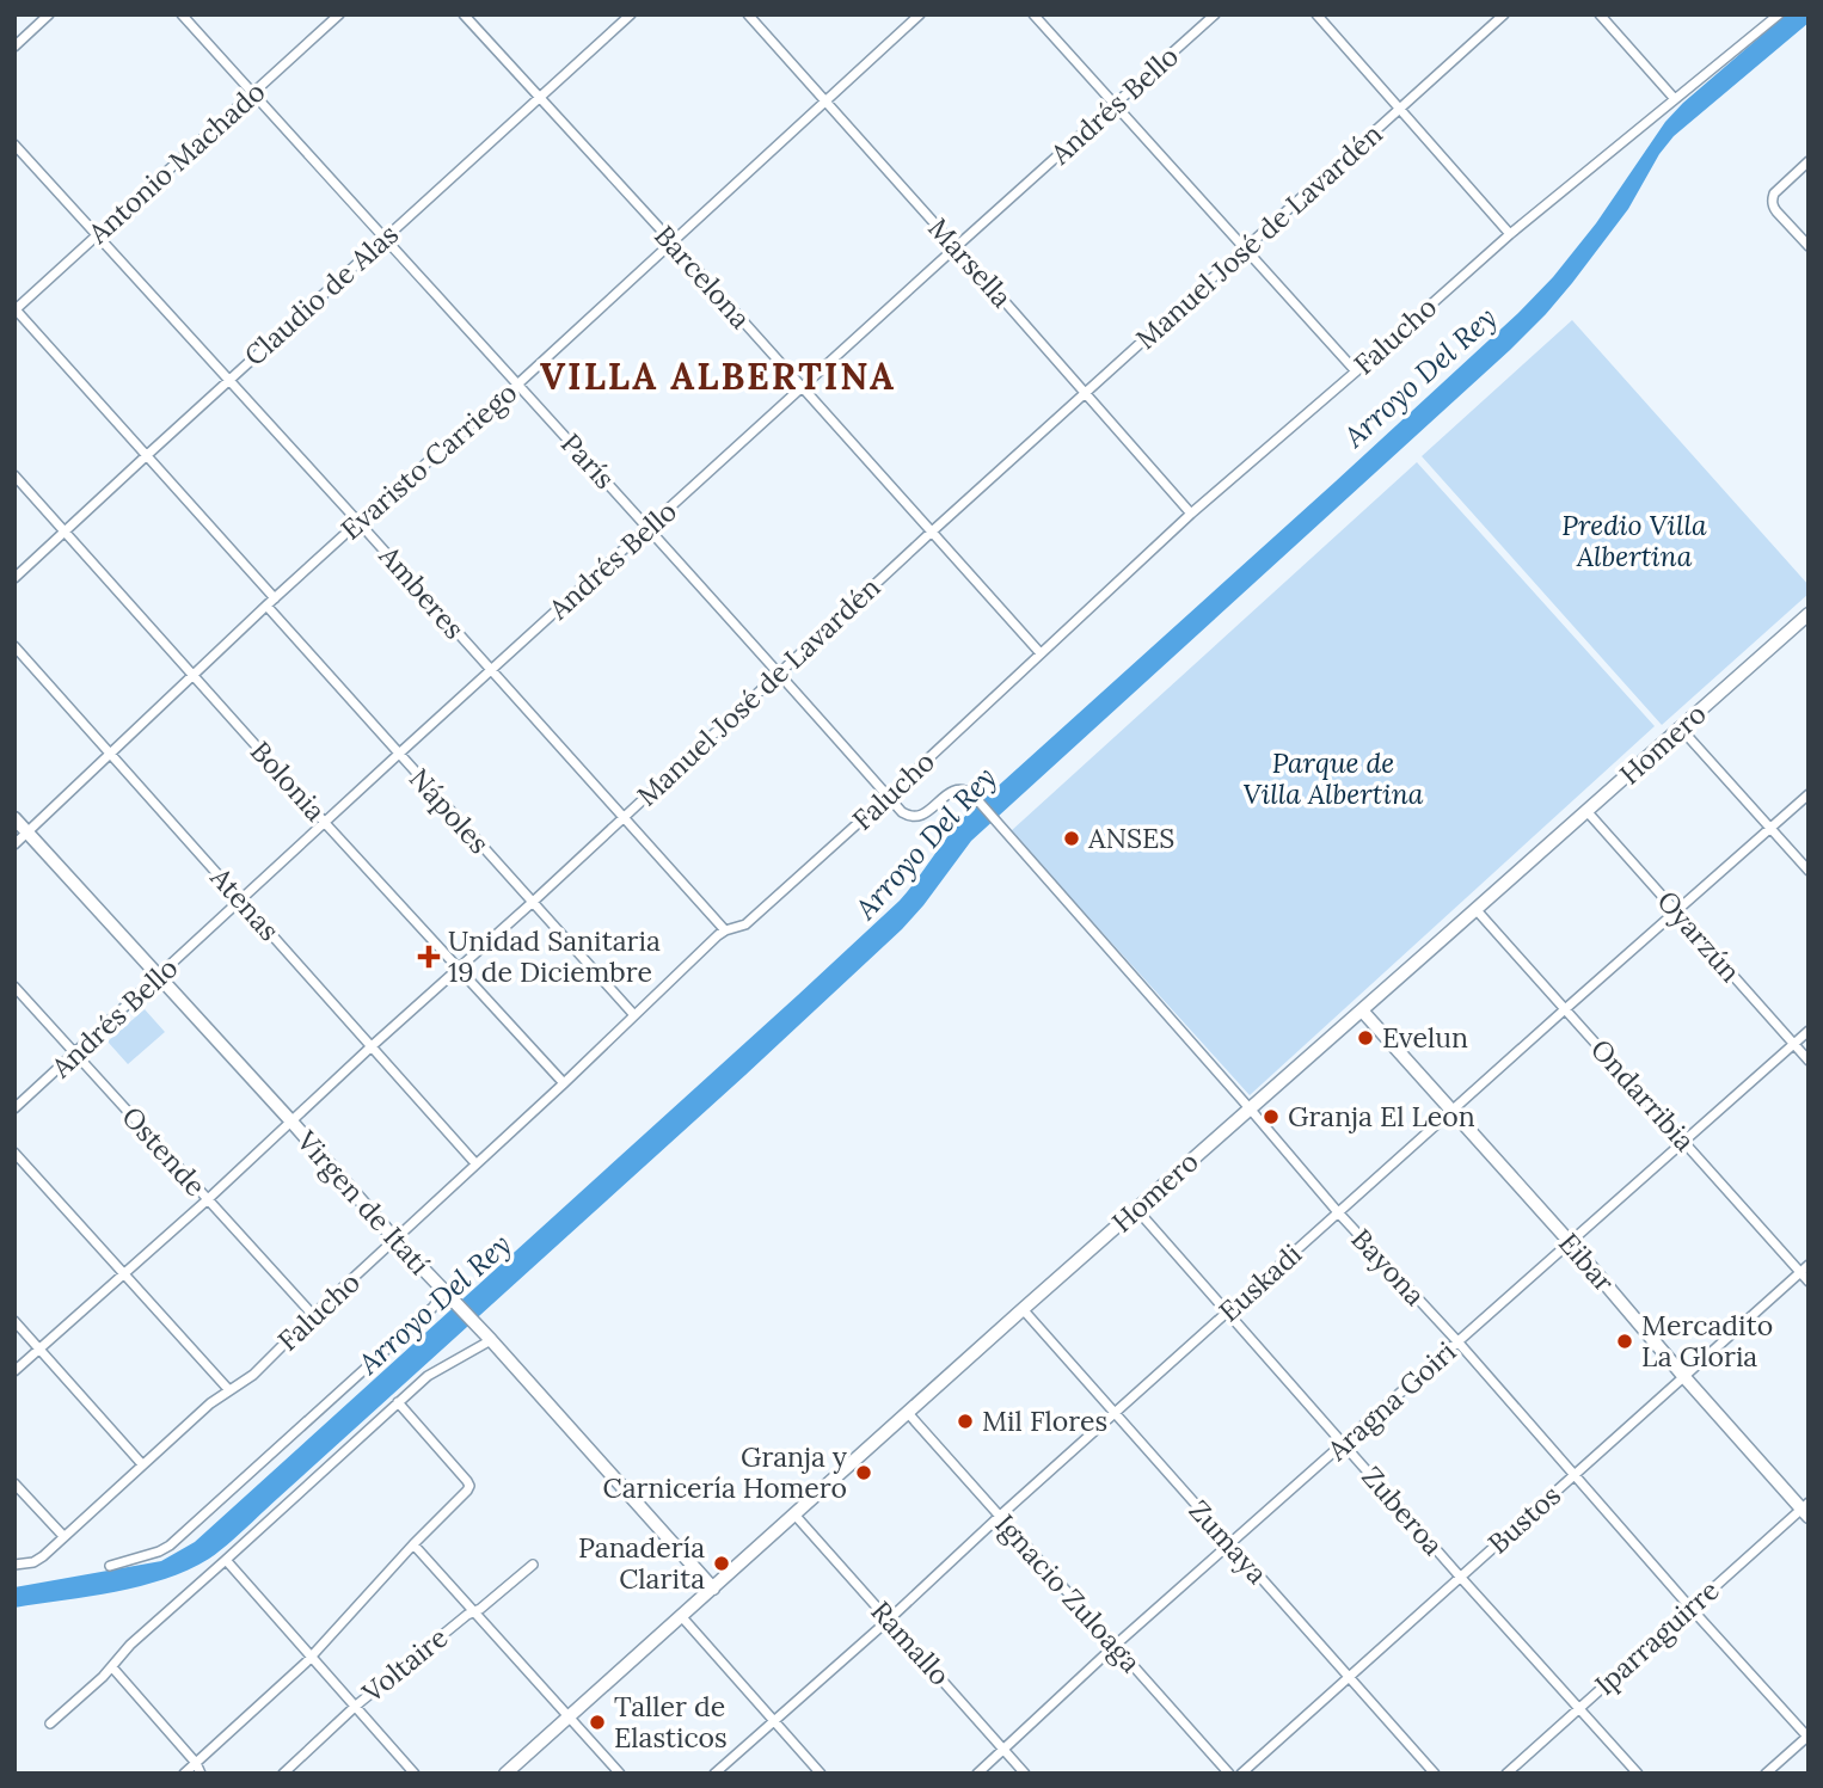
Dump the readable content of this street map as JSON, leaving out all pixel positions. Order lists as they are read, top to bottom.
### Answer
{
  "streets": {
    "main road": ["Homero", "Virgen de Itatí", "Eibar"],
    "street": [
      "Andrés Bello",
      "Antonio Machado",
      "Manuel José de Lavardén",
      "Marsella",
      "Barcelona",
      "Claudio de Alas",
      "Falucho",
      "Evaristo Carriego",
      "París",
      "Amberes",
      "Bolonia",
      "Nápoles",
      "Atenas",
      "Oyarzún",
      "Ondarribia",
      "Ostende",
      "Bayona",
      "Euskadi",
      "Aragna Goiri",
      "Zuberoa",
      "Bustos",
      "Zumaya",
      "Ignacio Zuloaga",
      "Iparraguirre",
      "Ramallo",
      "Voltaire"
    ]
  },
  "crossings": [
    ["Andrés Bello", "Marsella"],
    ["Andrés Bello", "Barcelona"],
    ["Andrés Bello", "París"],
    ["Andrés Bello", "Amberes"],
    ["Andrés Bello", "Bolonia"],
    ["Andrés Bello", "Nápoles"],
    ["Andrés Bello", "Atenas"],
    ["Andrés Bello", "Ostende"],
    ["Andrés Bello", "Virgen de Itatí"],
    ["Antonio Machado", "París"],
    ["Antonio Machado", "Amberes"],
    ["Antonio Machado", "Nápoles"],
    ["Manuel José de Lavardén", "Marsella"],
    ["Manuel José de Lavardén", "Barcelona"],
    ["Manuel José de Lavardén", "París"],
    ["Manuel José de Lavardén", "Amberes"],
    ["Manuel José de Lavardén", "Bolonia"],
    ["Manuel José de Lavardén", "Nápoles"],
    ["Manuel José de Lavardén", "Atenas"],
    ["Manuel José de Lavardén", "Ostende"],
    ["Manuel José de Lavardén", "Virgen de Itatí"],
    ["Marsella", "Falucho"],
    ["Marsella", "Evaristo Carriego"],
    ["Barcelona", "Claudio de Alas"],
    ["Barcelona", "Falucho"],
    ["Barcelona", "Evaristo Carriego"],
    ["Claudio de Alas", "París"],
    ["Claudio de Alas", "Amberes"],
    ["Claudio de Alas", "Bolonia"],
    ["Claudio de Alas", "Nápoles"],
    ["Falucho", "París"],
    ["Falucho", "Amberes"],
    ["Falucho", "Bolonia"],
    ["Falucho", "Nápoles"],
    ["Falucho", "Atenas"],
    ["Falucho", "Ostende"],
    ["Falucho", "Virgen de Itatí"],
    ["Evaristo Carriego", "París"],
    ["Evaristo Carriego", "Amberes"],
    ["Evaristo Carriego", "Bolonia"],
    ["Evaristo Carriego", "Nápoles"],
    ["Evaristo Carriego", "Atenas"],
    ["Evaristo Carriego", "Virgen de Itatí"],
    ["París", "Bayona"],
    ["Homero", "Oyarzún"],
    ["Homero", "Ondarribia"],
    ["Homero", "Virgen de Itatí"],
    ["Homero", "Eibar"],
    ["Homero", "Bayona"],
    ["Homero", "Zuberoa"],
    ["Homero", "Zumaya"],
    ["Homero", "Ignacio Zuloaga"],
    ["Homero", "Ramallo"],
    ["Oyarzún", "Euskadi"],
    ["Oyarzún", "Aragna Goiri"],
    ["Ondarribia", "Euskadi"],
    ["Ondarribia", "Aragna Goiri"],
    ["Ondarribia", "Bustos"],
    ["Eibar", "Euskadi"],
    ["Eibar", "Aragna Goiri"],
    ["Eibar", "Bustos"],
    ["Eibar", "Iparraguirre"],
    ["Bayona", "Euskadi"],
    ["Bayona", "Aragna Goiri"],
    ["Bayona", "Bustos"],
    ["Bayona", "Iparraguirre"],
    ["Euskadi", "Zuberoa"],
    ["Euskadi", "Zumaya"],
    ["Euskadi", "Ignacio Zuloaga"],
    ["Euskadi", "Ramallo"],
    ["Aragna Goiri", "Zuberoa"],
    ["Aragna Goiri", "Zumaya"],
    ["Aragna Goiri", "Ignacio Zuloaga"],
    ["Aragna Goiri", "Ramallo"],
    ["Zuberoa", "Bustos"],
    ["Zuberoa", "Iparraguirre"],
    ["Bustos", "Zumaya"]
  ],
  "districts": ["VILLA ALBERTINA"],
  "water": ["Arroyo Del Rey"],
  "parks": ["Predio Villa Albertina", "Parque de Villa Albertina"],
  "places": {
    "other": [
      "ANSES",
      "Evelun",
      "Granja El Leon",
      "Mercadito La Gloria",
      "Mil Flores",
      "Granja y Carnicería Homero",
      "Panadería Clarita",
      "Taller de Elasticos"
    ],
    "health": ["Unidad Sanitaria 19 de Diciembre"]
  }
}
